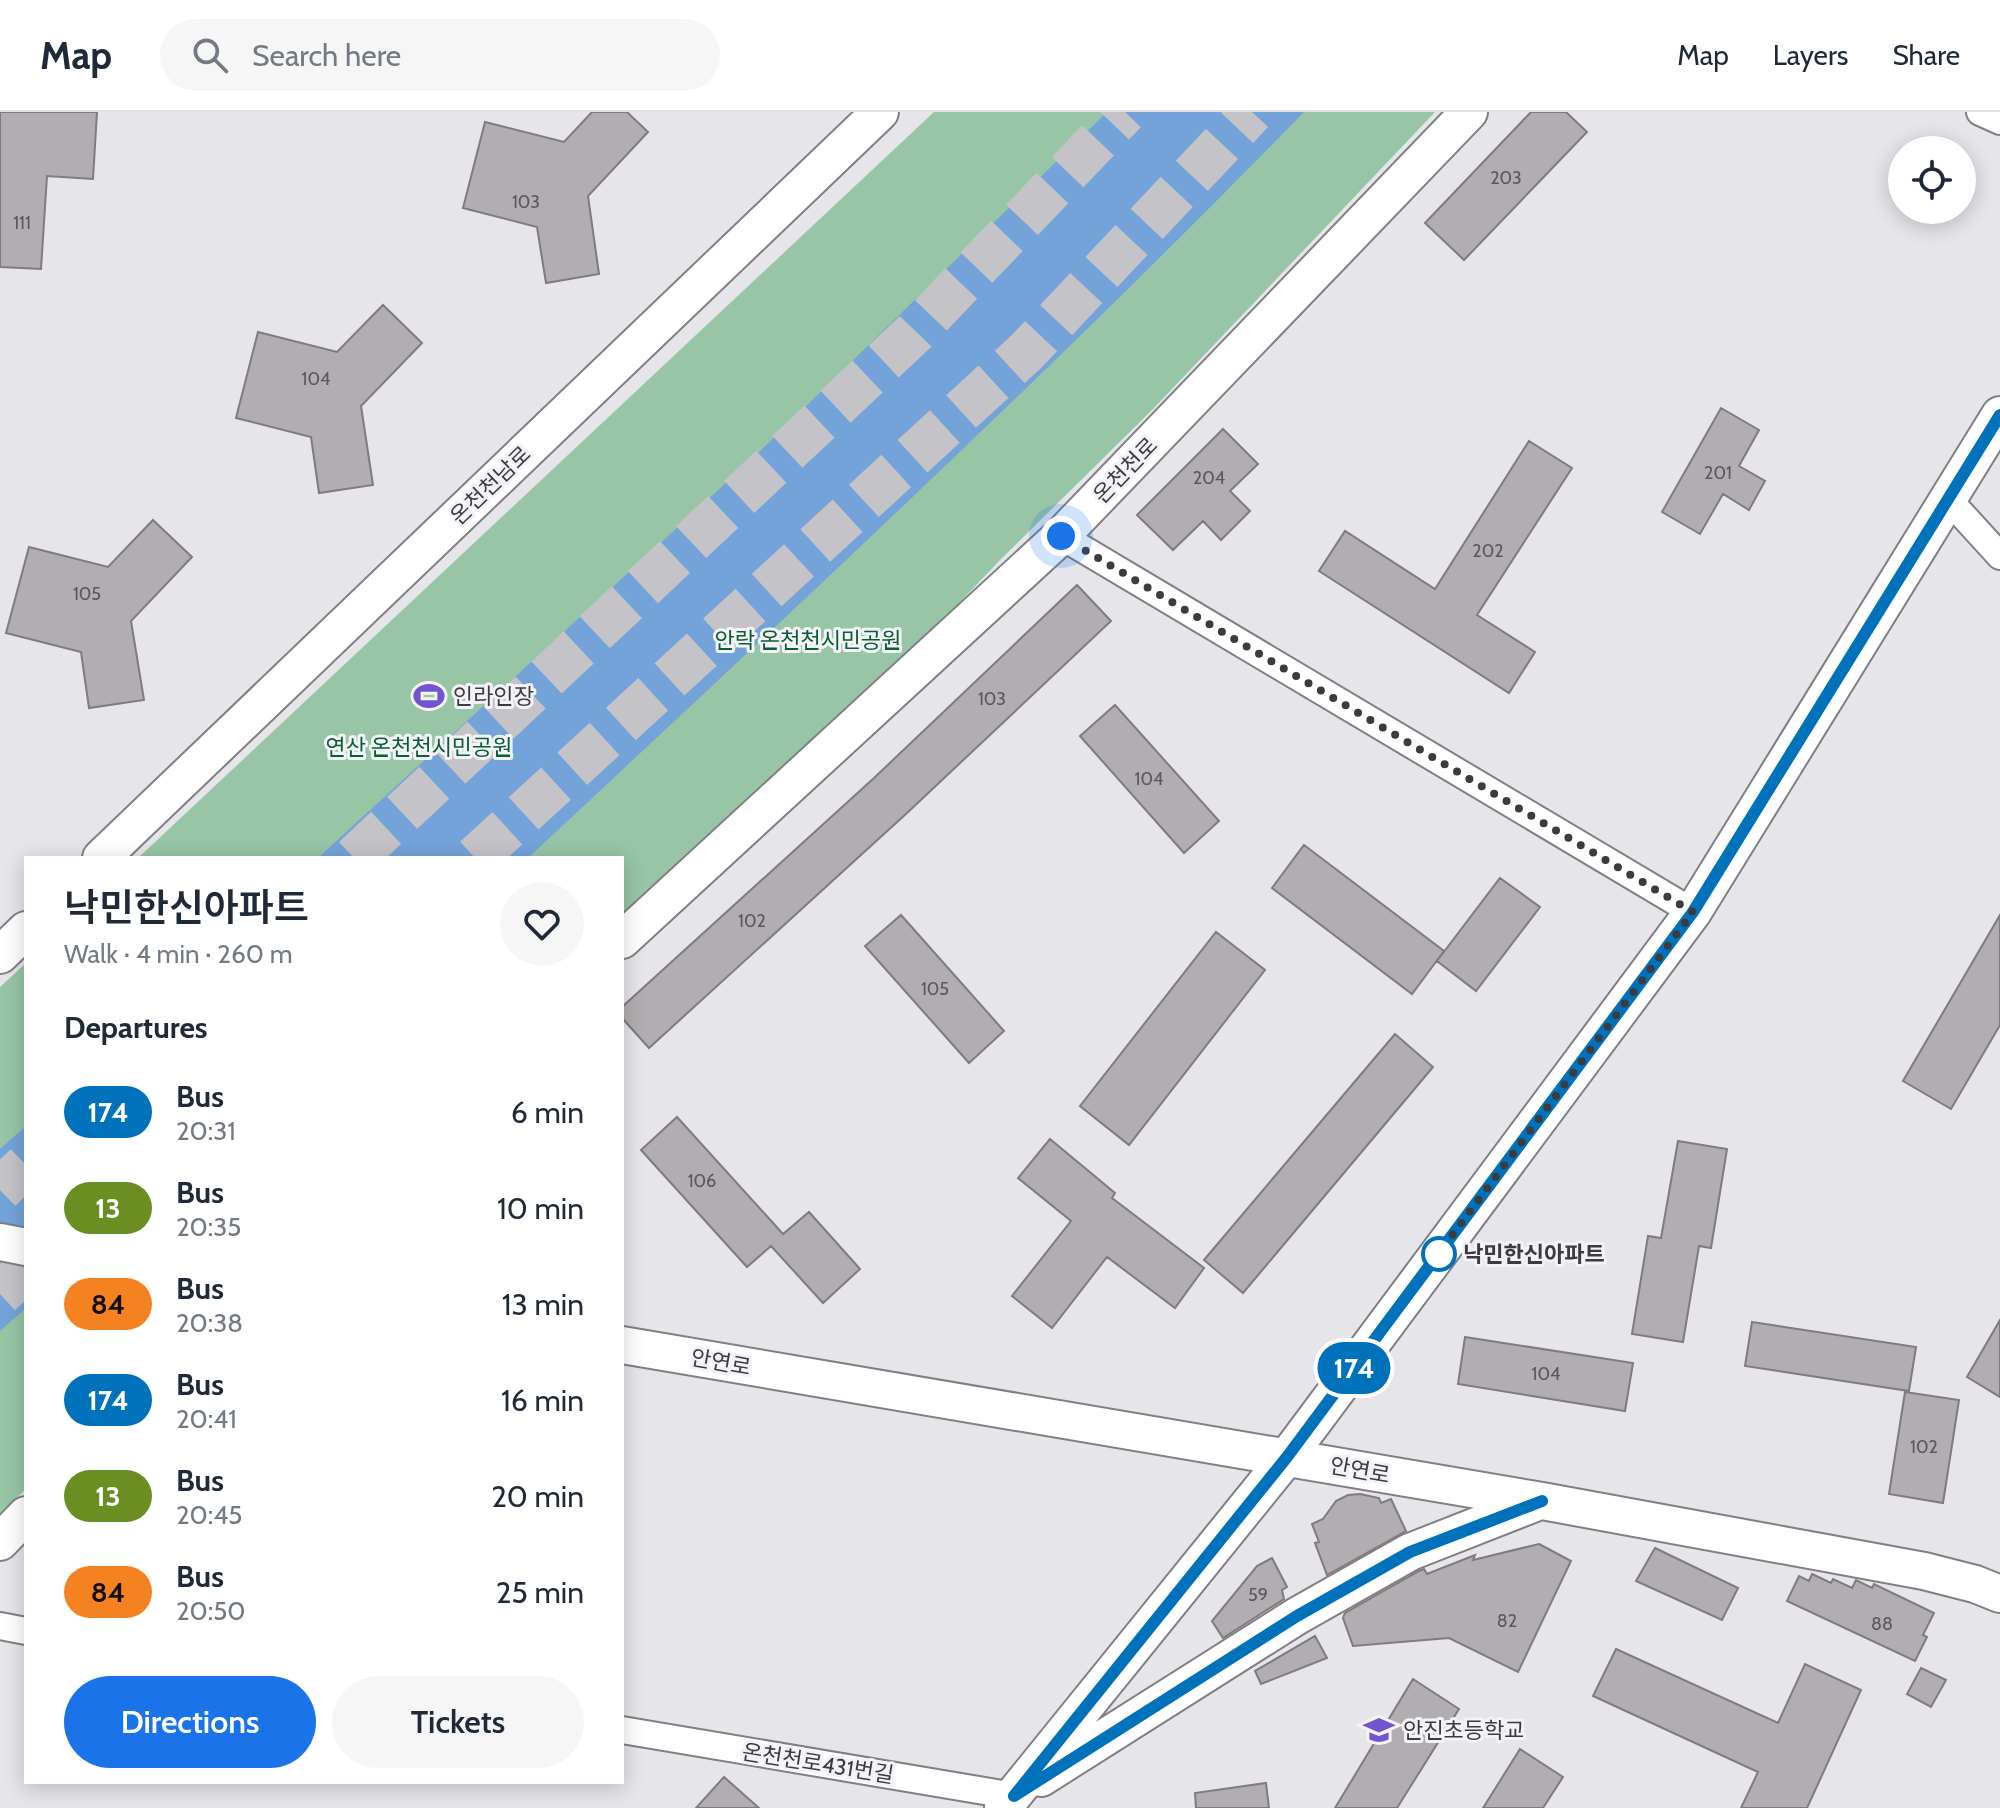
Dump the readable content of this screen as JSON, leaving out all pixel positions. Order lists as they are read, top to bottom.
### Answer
{
  "streets": {
    "street": [
      "온천천로",
      "온천천남로",
      "안연로",
      "온천천로431번길"
    ]
  },
  "parks": ["안락 온천천시민공원", "연산 온천천시민공원"],
  "places": {
    "sports": ["인라인장"],
    "other": ["낙민한신아파트"],
    "school or university": ["안진초등학교"]
  },
  "lines": ["bus line 174"],
  "house_numbers": [
    "203",
    "103",
    "111",
    "104",
    "201",
    "204",
    "202",
    "105",
    "103",
    "104",
    "102",
    "105",
    "106",
    "104",
    "102",
    "59",
    "82",
    "88"
  ],
  "page": {
    "header": "Map",
    "search": "Search here",
    "nav": ["Map", "Layers", "Share"],
    "on_map": "174",
    "heading": [
      ["낙민한신아파트", "Walk · 4 min · 260 m"],
      "Departures"
    ],
    "list": [
      {
        "mark": "174",
        "name": "Bus",
        "note": "20:31",
        "value": "6 min"
      },
      {
        "mark": "13",
        "name": "Bus",
        "note": "20:35",
        "value": "10 min"
      },
      {
        "mark": "84",
        "name": "Bus",
        "note": "20:38",
        "value": "13 min"
      },
      {
        "mark": "174",
        "name": "Bus",
        "note": "20:41",
        "value": "16 min"
      },
      {
        "mark": "13",
        "name": "Bus",
        "note": "20:45",
        "value": "20 min"
      },
      {
        "mark": "84",
        "name": "Bus",
        "note": "20:50",
        "value": "25 min"
      }
    ],
    "buttons": ["Directions", "Tickets"]
  }
}
